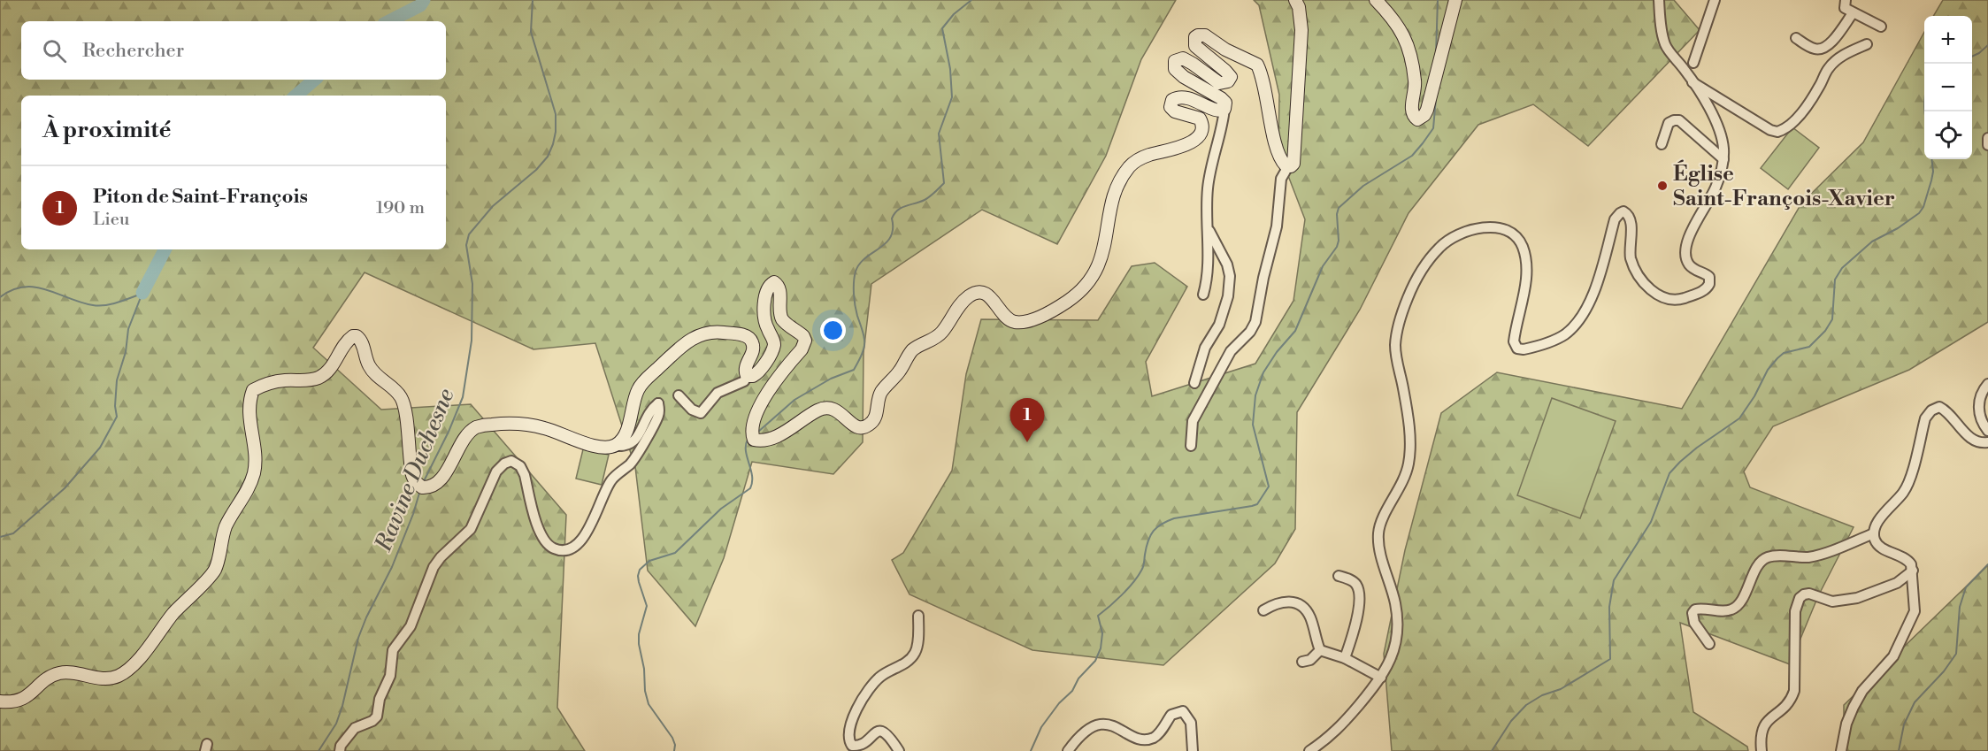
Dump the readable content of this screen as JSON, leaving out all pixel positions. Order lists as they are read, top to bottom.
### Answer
{
  "water": ["Ravine Duchesne"],
  "places": ["Église Saint-François-Xavier"],
  "page": {
    "map_buttons": ["+", "−"],
    "search": "Rechercher",
    "heading": "À proximité",
    "list": [
      {
        "mark": "1",
        "name": "Piton de Saint-François",
        "note": "Lieu",
        "value": "190 m"
      }
    ],
    "pins": "1"
  }
}
